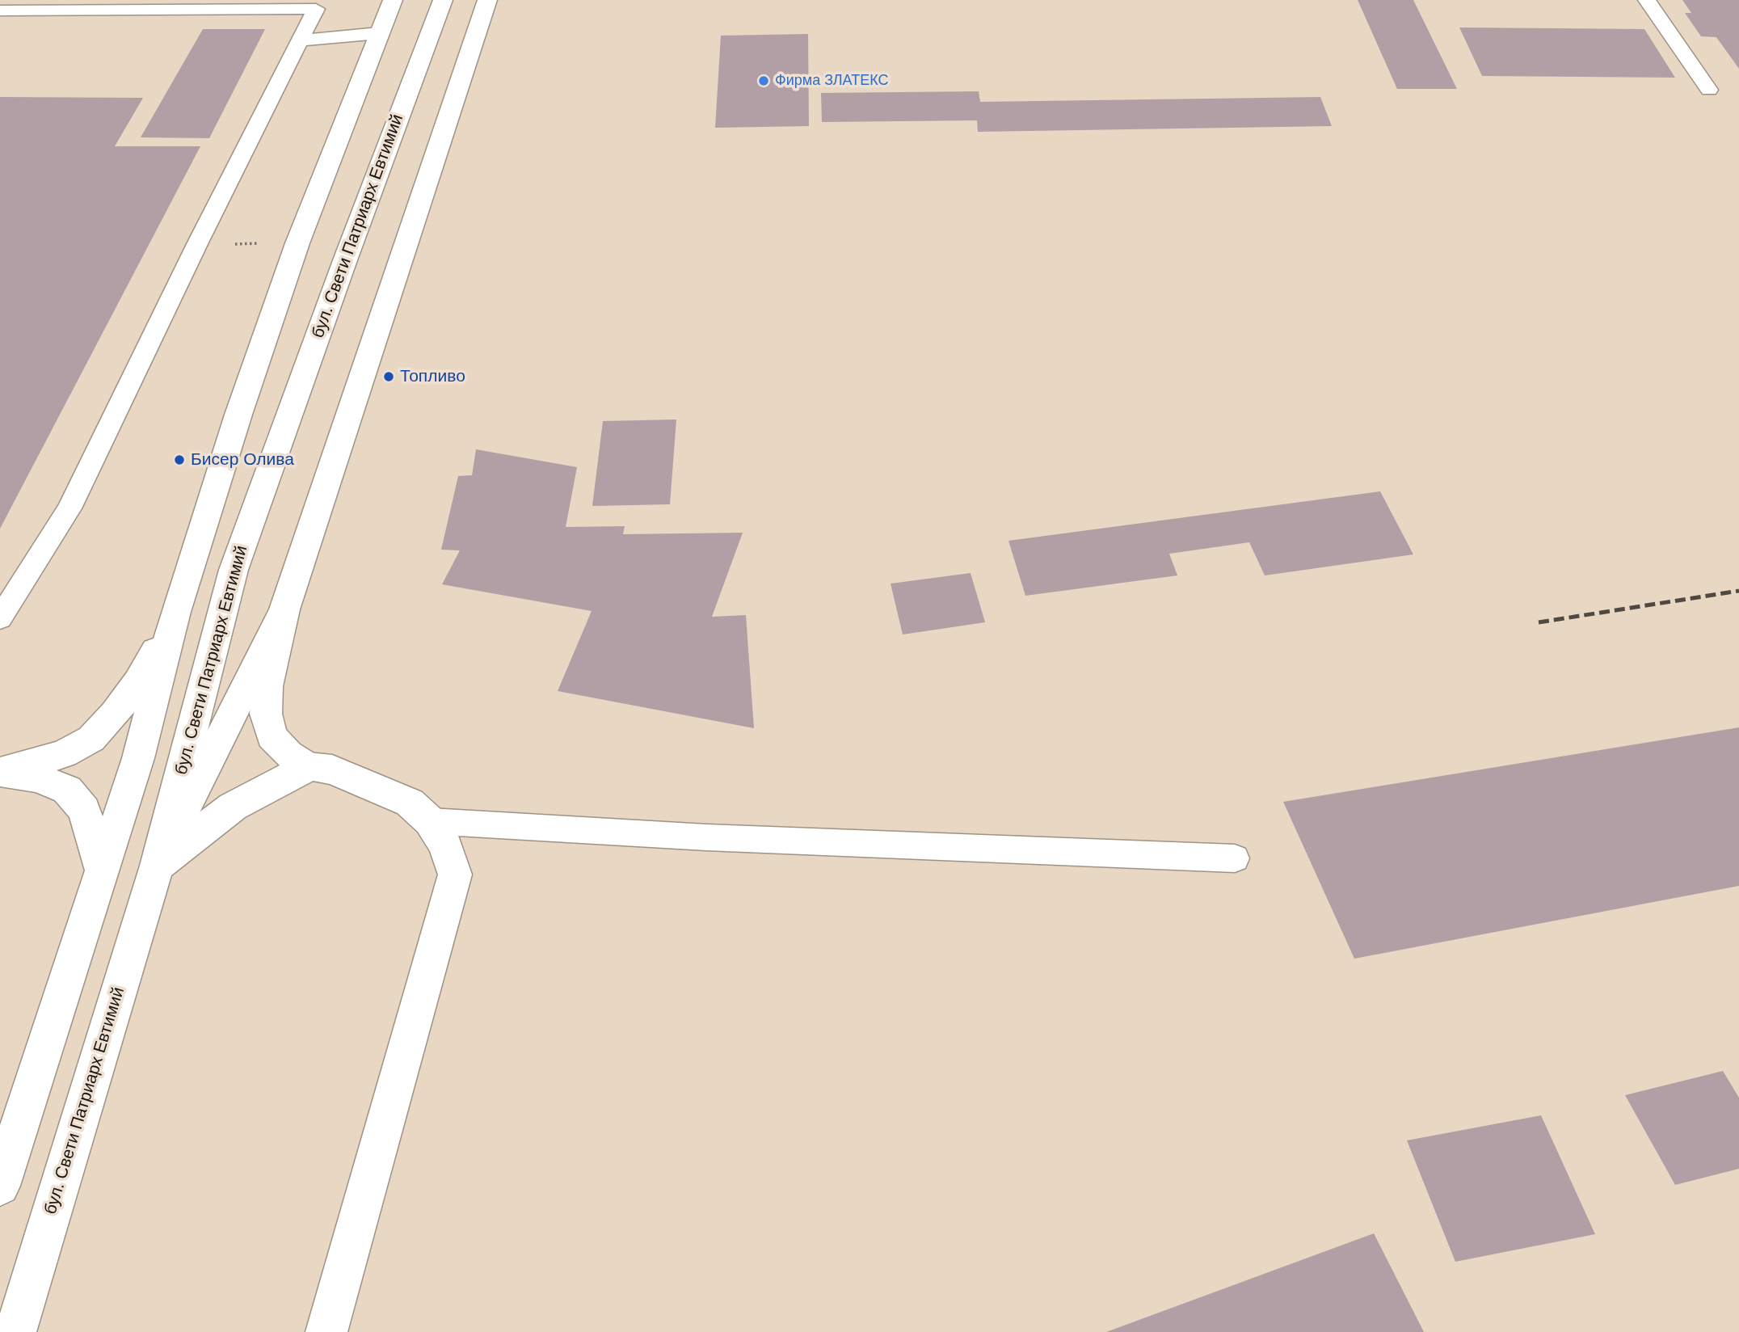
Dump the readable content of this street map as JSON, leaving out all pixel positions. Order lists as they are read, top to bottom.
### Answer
{
  "streets": {
    "main road": ["бул. Свети Патриарх Евтимий"]
  },
  "places": ["Фирма ЗЛАТЕКС", "Топливо", "Бисер Олива"]
}
